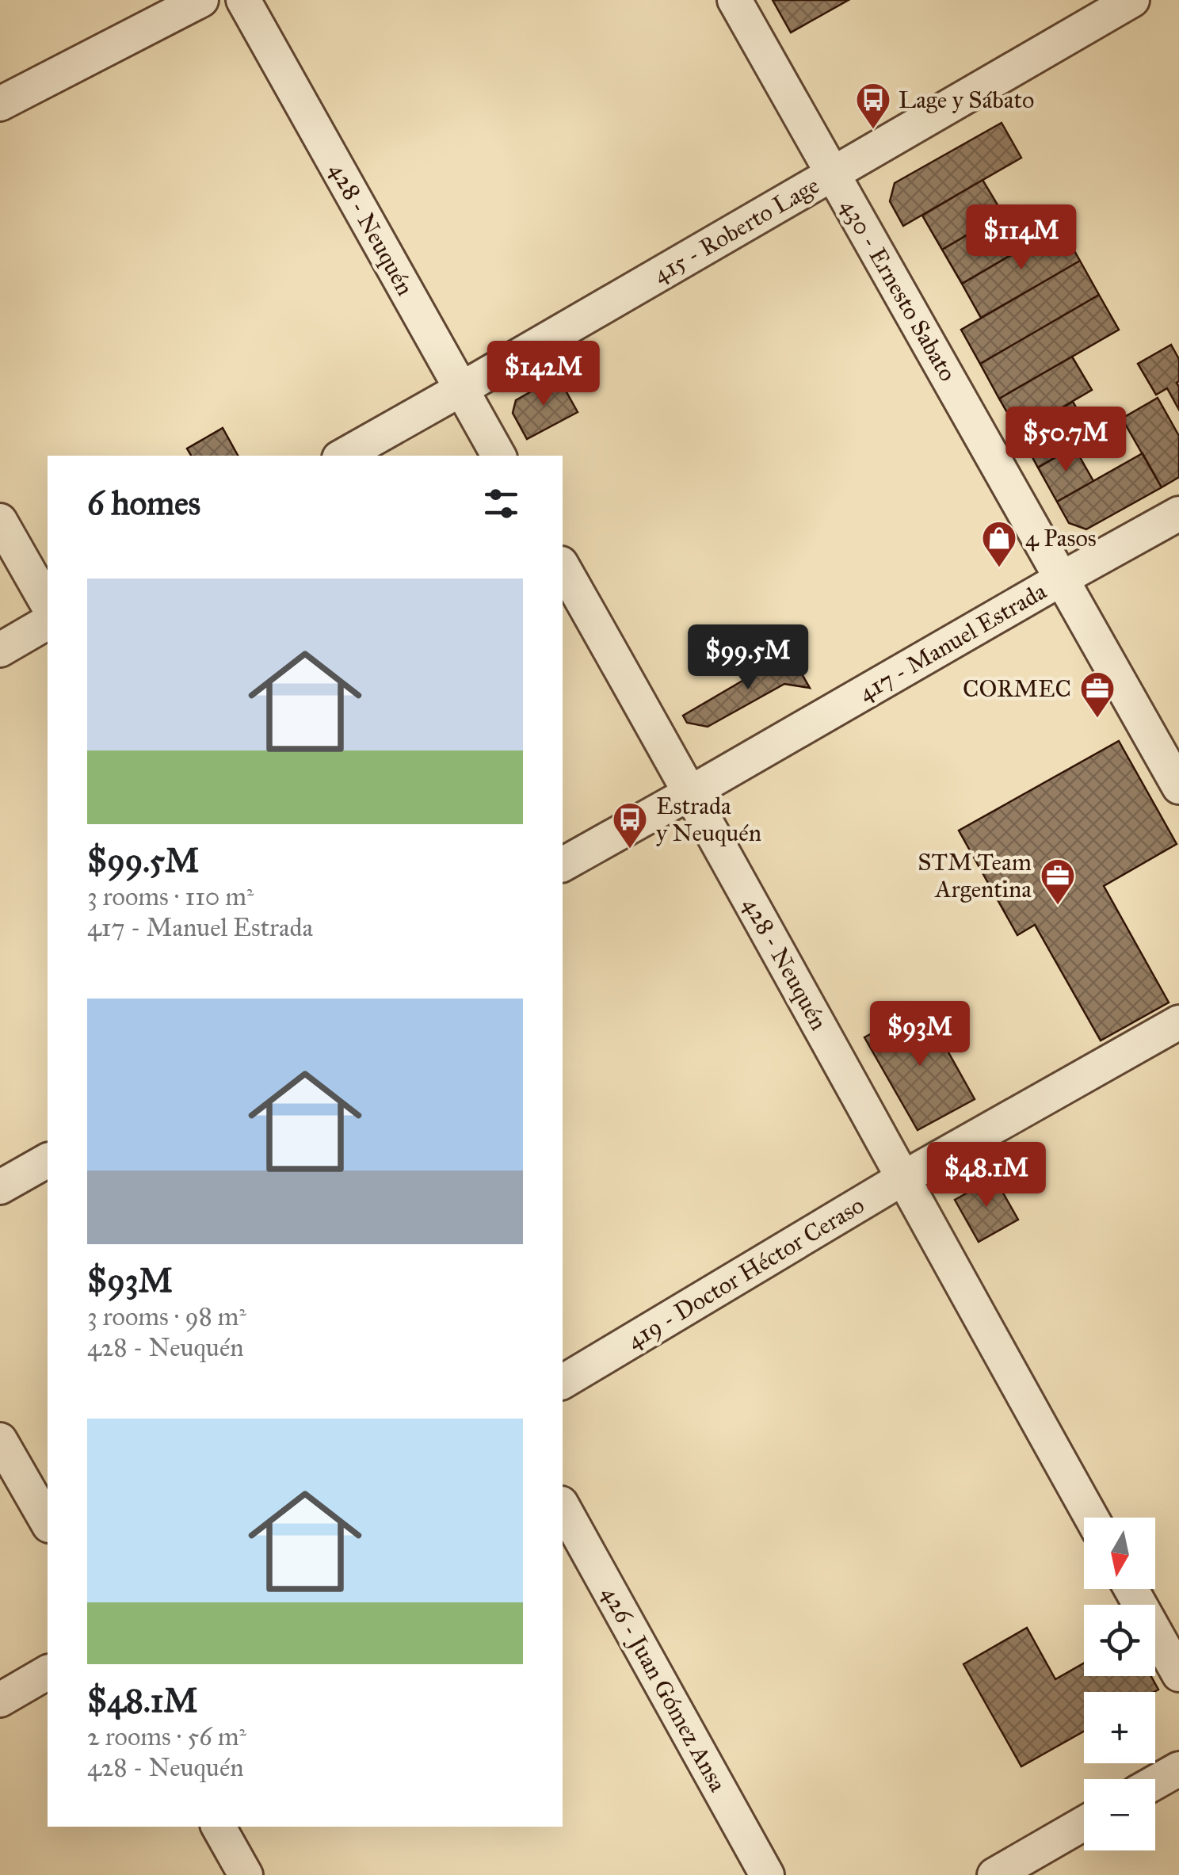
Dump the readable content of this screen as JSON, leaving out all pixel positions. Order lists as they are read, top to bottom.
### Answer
{
  "streets": {
    "street": [
      "428 - Neuquén",
      "415 - Roberto Lage",
      "430 - Ernesto Sabato",
      "417 - Manuel Estrada",
      "419 - Doctor Héctor Ceraso",
      "426 - Juan Gómez Ansa"
    ]
  },
  "crossings": [
    ["428 - Neuquén", "415 - Roberto Lage"],
    ["428 - Neuquén", "417 - Manuel Estrada"],
    ["428 - Neuquén", "419 - Doctor Héctor Ceraso"],
    ["415 - Roberto Lage", "430 - Ernesto Sabato"],
    ["430 - Ernesto Sabato", "417 - Manuel Estrada"]
  ],
  "places": {
    "bus stop": ["Lage y Sábato", "Estrada y Neuquén"],
    "shop": ["4 Pasos"],
    "office": ["CORMEC", "STM Team Argentina"]
  },
  "north": "bottom",
  "page": {
    "price": [
      "$114M",
      "$142M",
      "$50.7M",
      "$99.5M",
      "$93M",
      "$48.1M"
    ],
    "heading": "6 homes",
    "list": [
      {
        "name": "$99.5M",
        "note": "3 rooms · 110 m² · 417 - Manuel Estrada"
      },
      {
        "name": "$93M",
        "note": "3 rooms · 98 m² · 428 - Neuquén"
      },
      {
        "name": "$48.1M",
        "note": "2 rooms · 56 m² · 428 - Neuquén"
      }
    ],
    "map_buttons": ["+", "−"]
  }
}
